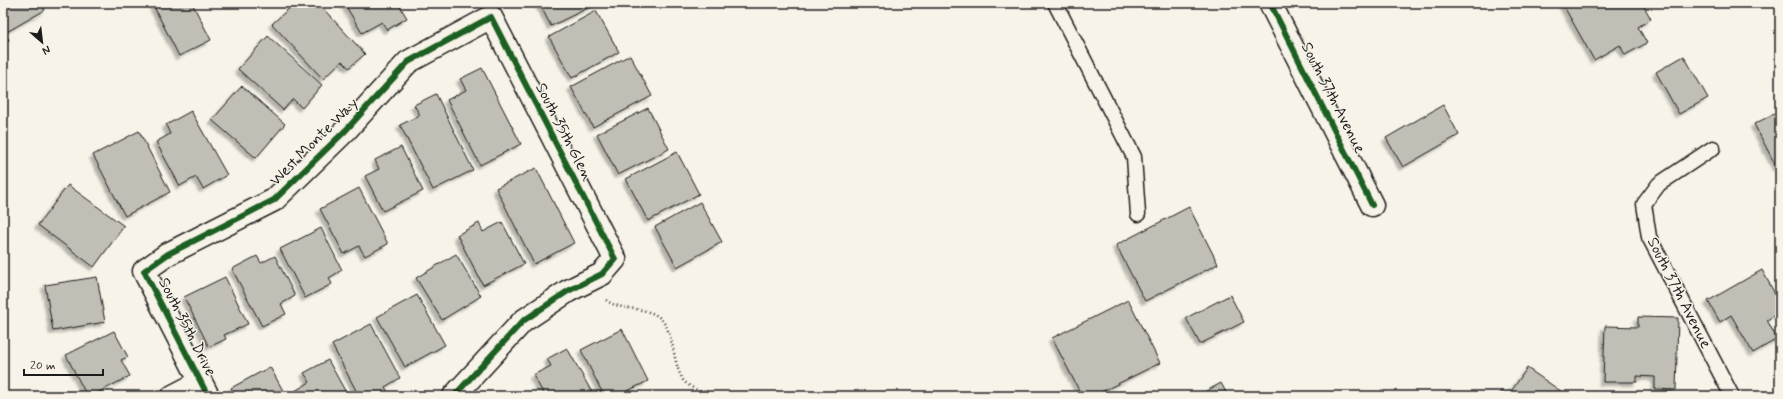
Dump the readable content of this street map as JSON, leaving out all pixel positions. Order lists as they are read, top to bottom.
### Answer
{
  "streets": {
    "street": [
      "South 37th Avenue",
      "South 35th Glen",
      "West Monte Way",
      "South 35th Drive"
    ]
  },
  "crossings": [
    ["South 35th Glen", "West Monte Way"],
    ["West Monte Way", "South 35th Drive"]
  ],
  "scale_bar": "20 m",
  "north": "bottom right"
}
